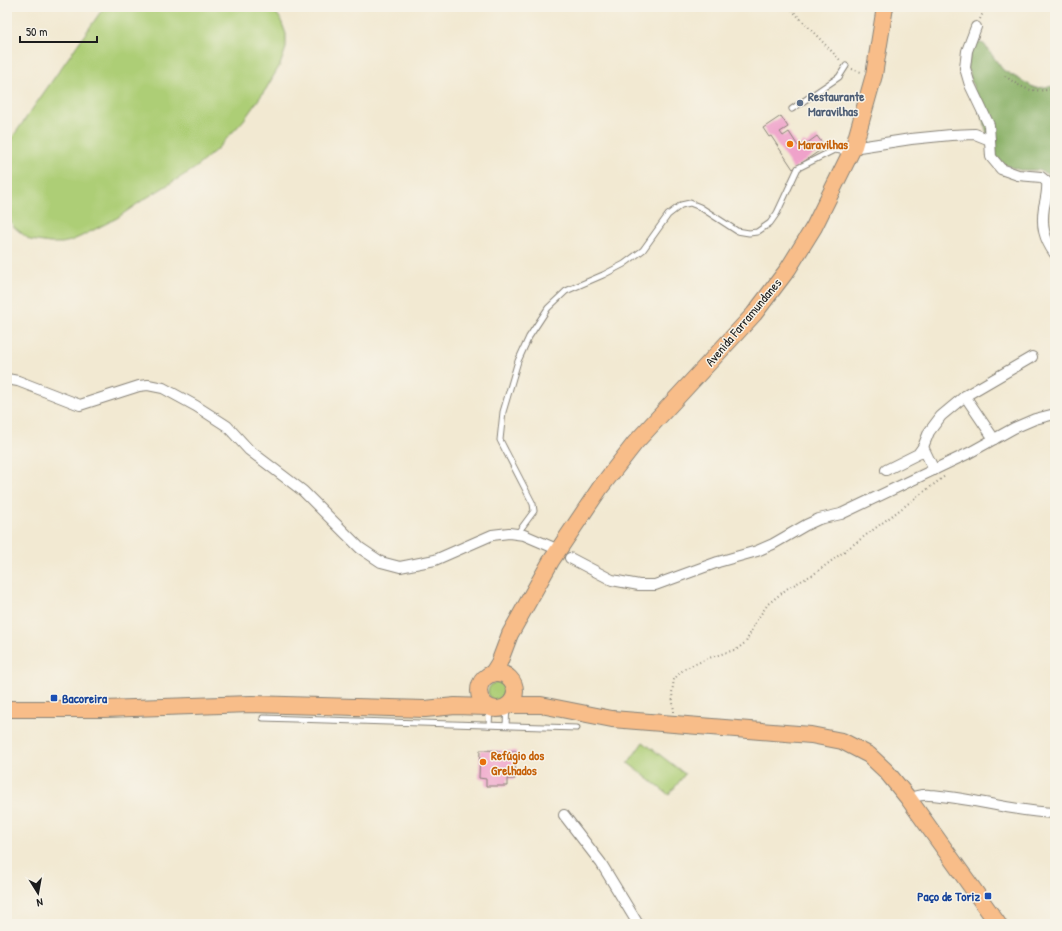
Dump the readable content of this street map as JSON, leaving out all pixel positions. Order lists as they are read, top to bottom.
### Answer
{
  "streets": {
    "main road": ["Avenida Farramundanes"]
  },
  "places": {
    "other": ["Restaurante Maravilhas", "Maravilhas", "Refúgio dos Grelhados"],
    "transit": ["Bacoreira", "Paço de Toriz"]
  },
  "scale_bar": "50 m",
  "north": "bottom"
}
